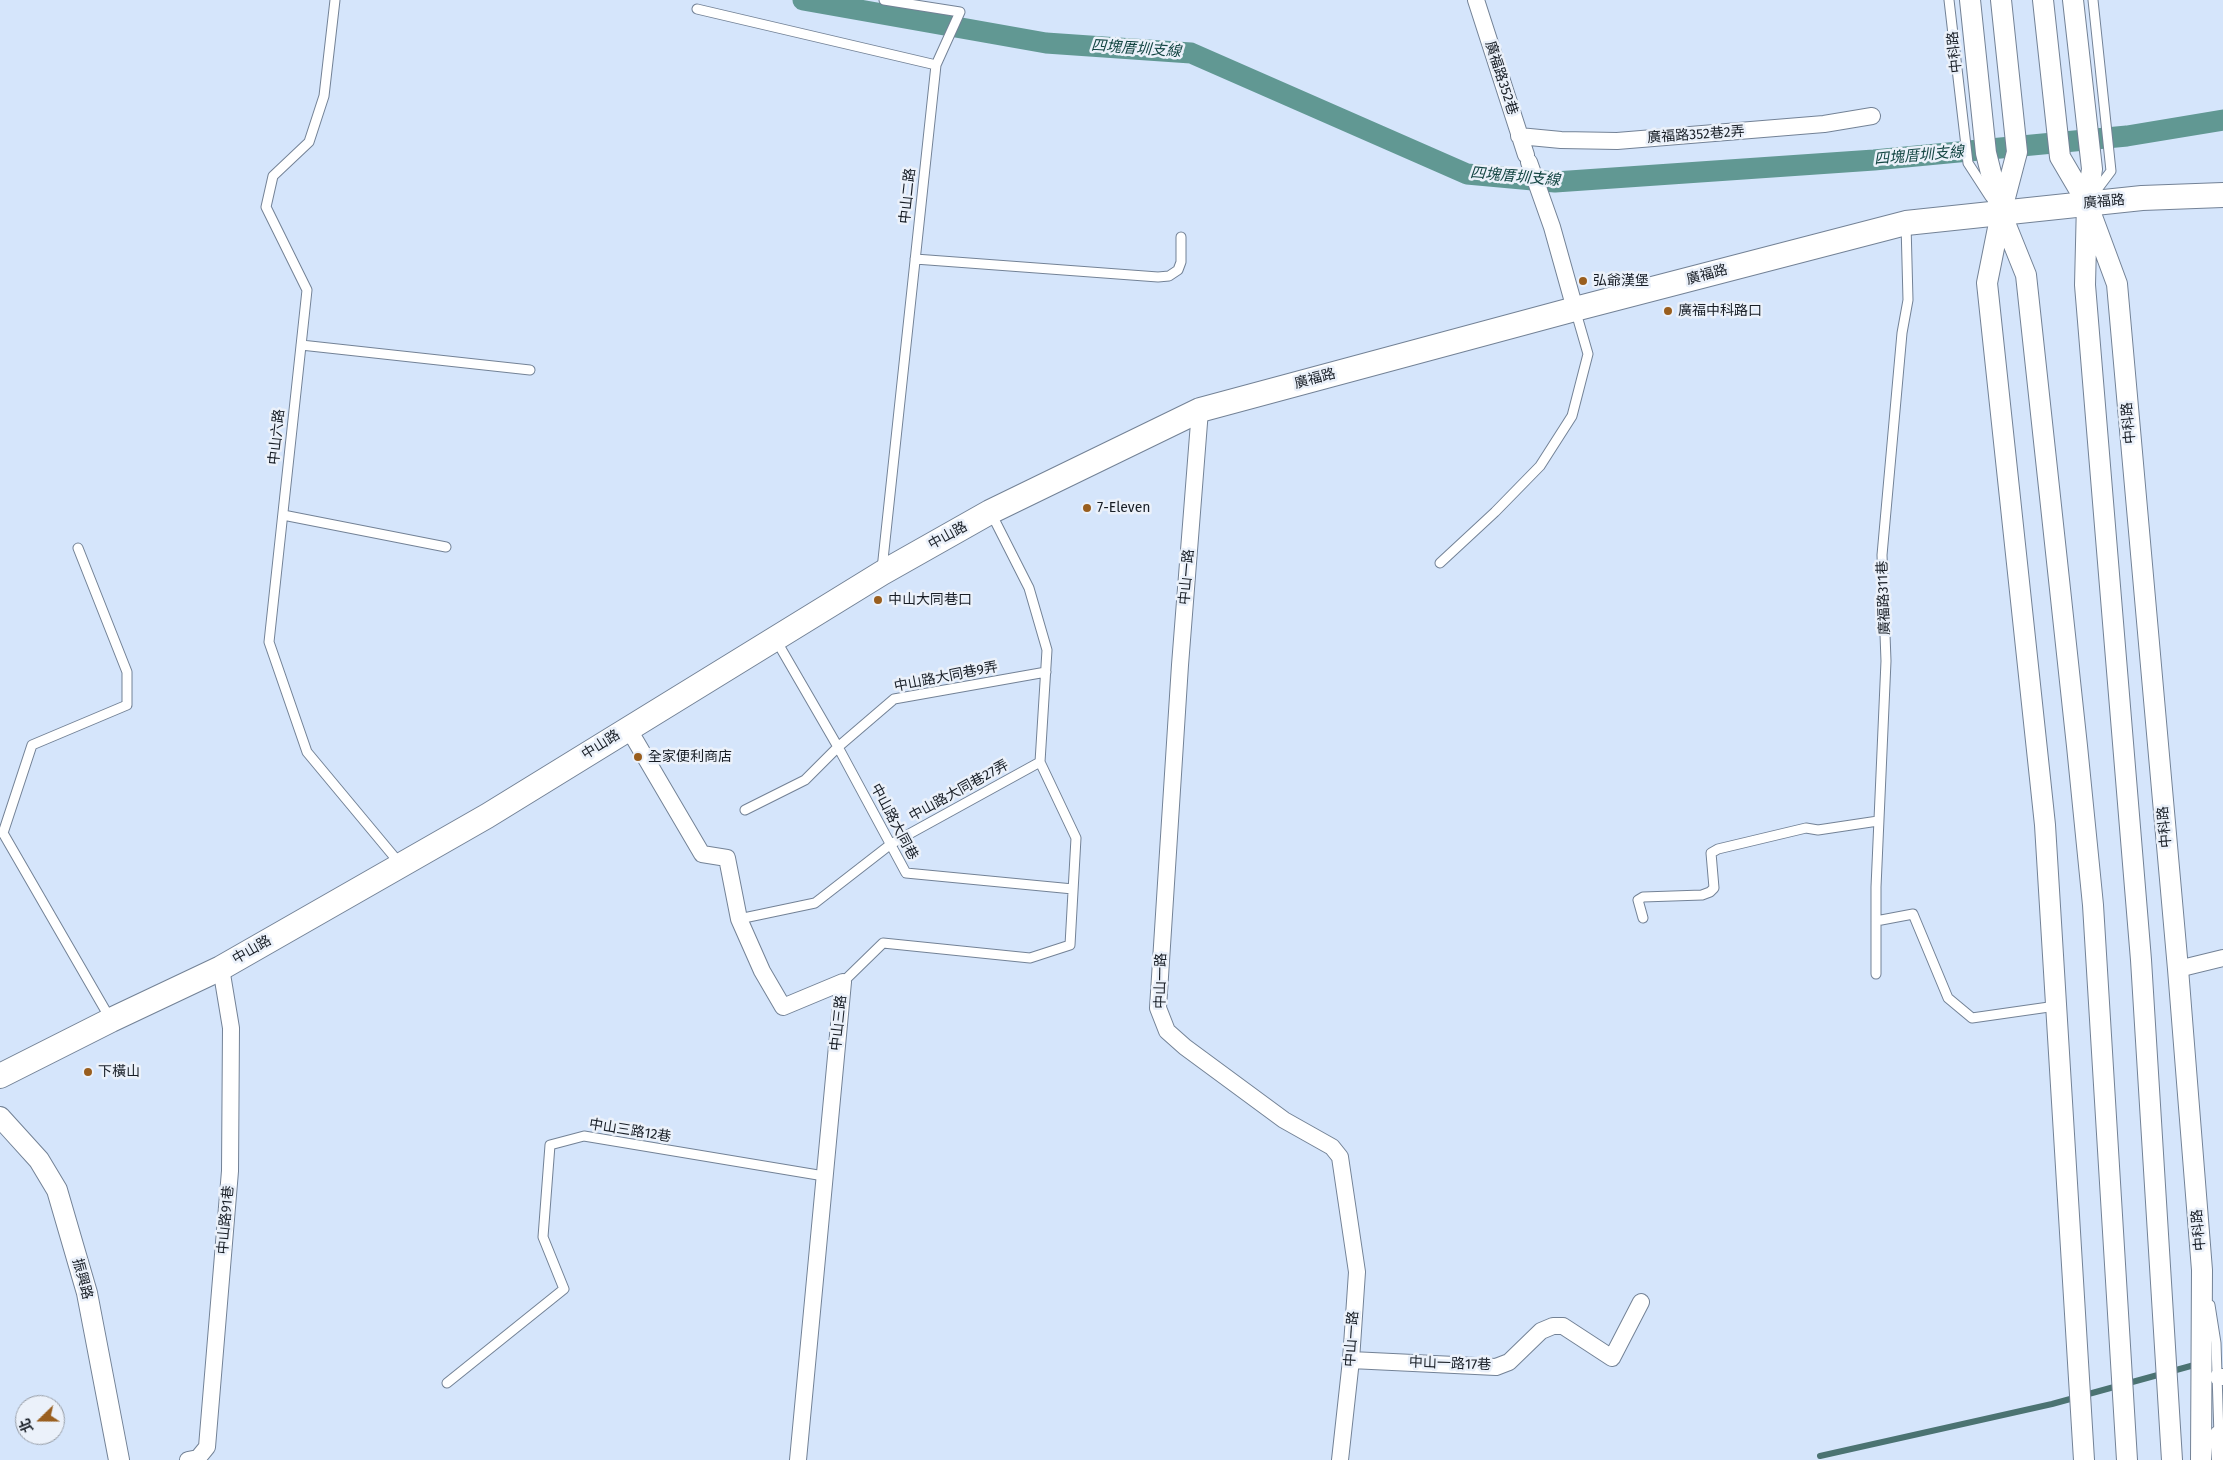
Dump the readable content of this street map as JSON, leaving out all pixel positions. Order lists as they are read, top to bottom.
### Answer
{
  "streets": {
    "main road": ["廣福路", "中山路"],
    "street": [
      "中科路",
      "廣福路352巷",
      "廣福路352巷2弄",
      "中山一路",
      "中山三路",
      "中山路91巷",
      "振興路",
      "中山一路17巷"
    ],
    "lane": [
      "中山二路",
      "中山六路",
      "廣福路311巷",
      "中山路大同巷9弄",
      "中山路大同巷27弄",
      "中山路大同巷",
      "中山三路12巷"
    ]
  },
  "crossings": [
    ["中科路", "廣福路"],
    ["廣福路352巷", "廣福路352巷2弄"],
    ["廣福路352巷", "廣福路"],
    ["中山二路", "中山路"],
    ["廣福路", "中山路"],
    ["廣福路", "中山一路"],
    ["廣福路", "廣福路311巷"],
    ["中山六路", "中山路"],
    ["中山路", "中山一路"],
    ["中山路", "中山路大同巷"],
    ["中山路", "中山三路"],
    ["中山路", "中山路91巷"],
    ["中山一路", "中山一路17巷"],
    ["中山路大同巷9弄", "中山路大同巷"],
    ["中山路大同巷27弄", "中山路大同巷"],
    ["中山路大同巷27弄", "中山三路"],
    ["中山三路", "中山三路12巷"]
  ],
  "water": ["四塊厝圳支線"],
  "places": [
    "弘爺漢堡",
    "廣福中科路口",
    "7-Eleven",
    "中山大同巷口",
    "全家便利商店",
    "下橫山"
  ],
  "north": "left"
}
